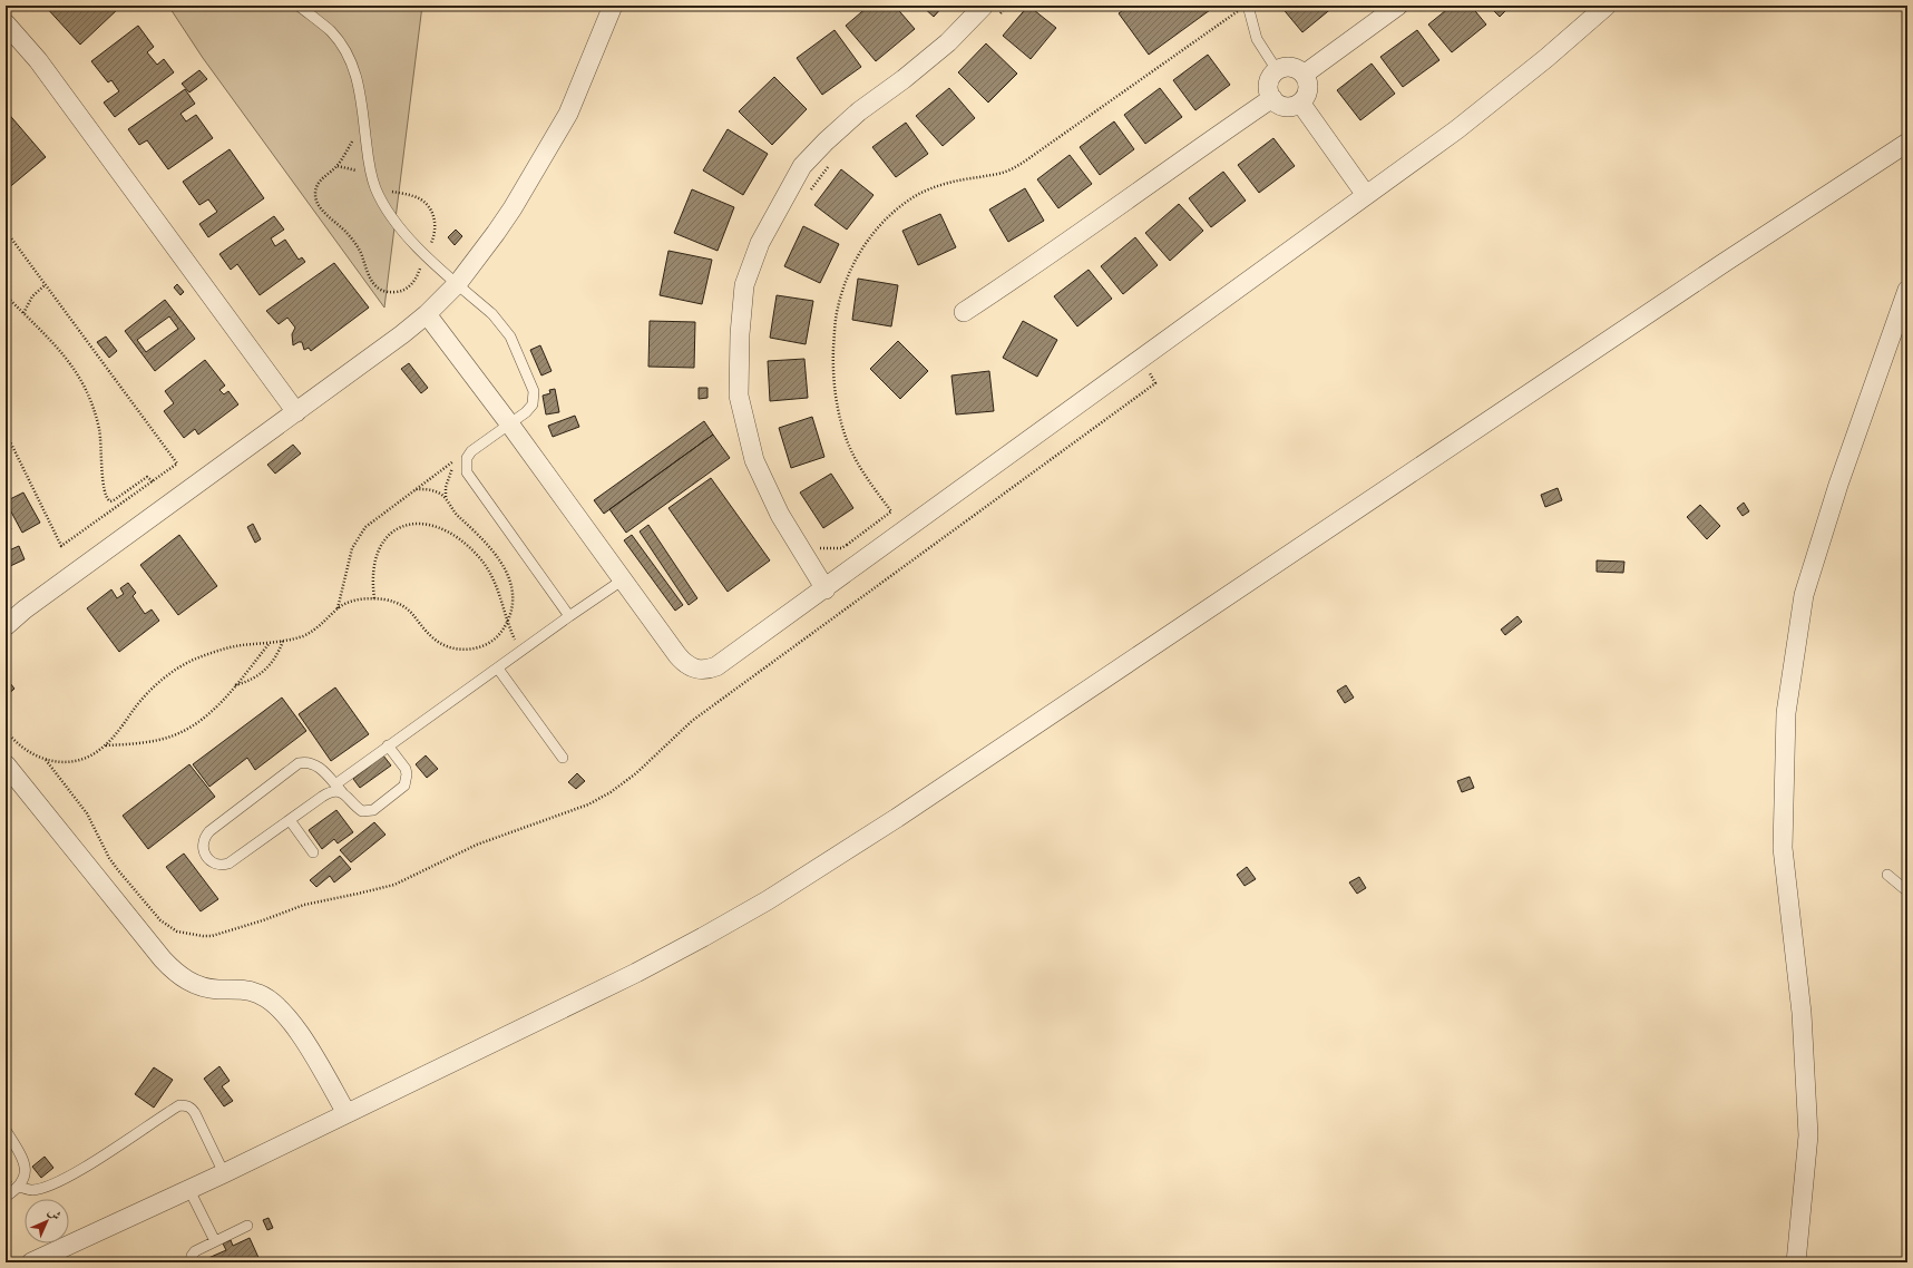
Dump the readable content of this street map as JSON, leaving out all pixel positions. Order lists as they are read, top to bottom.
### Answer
{
  "north": "top right"
}
